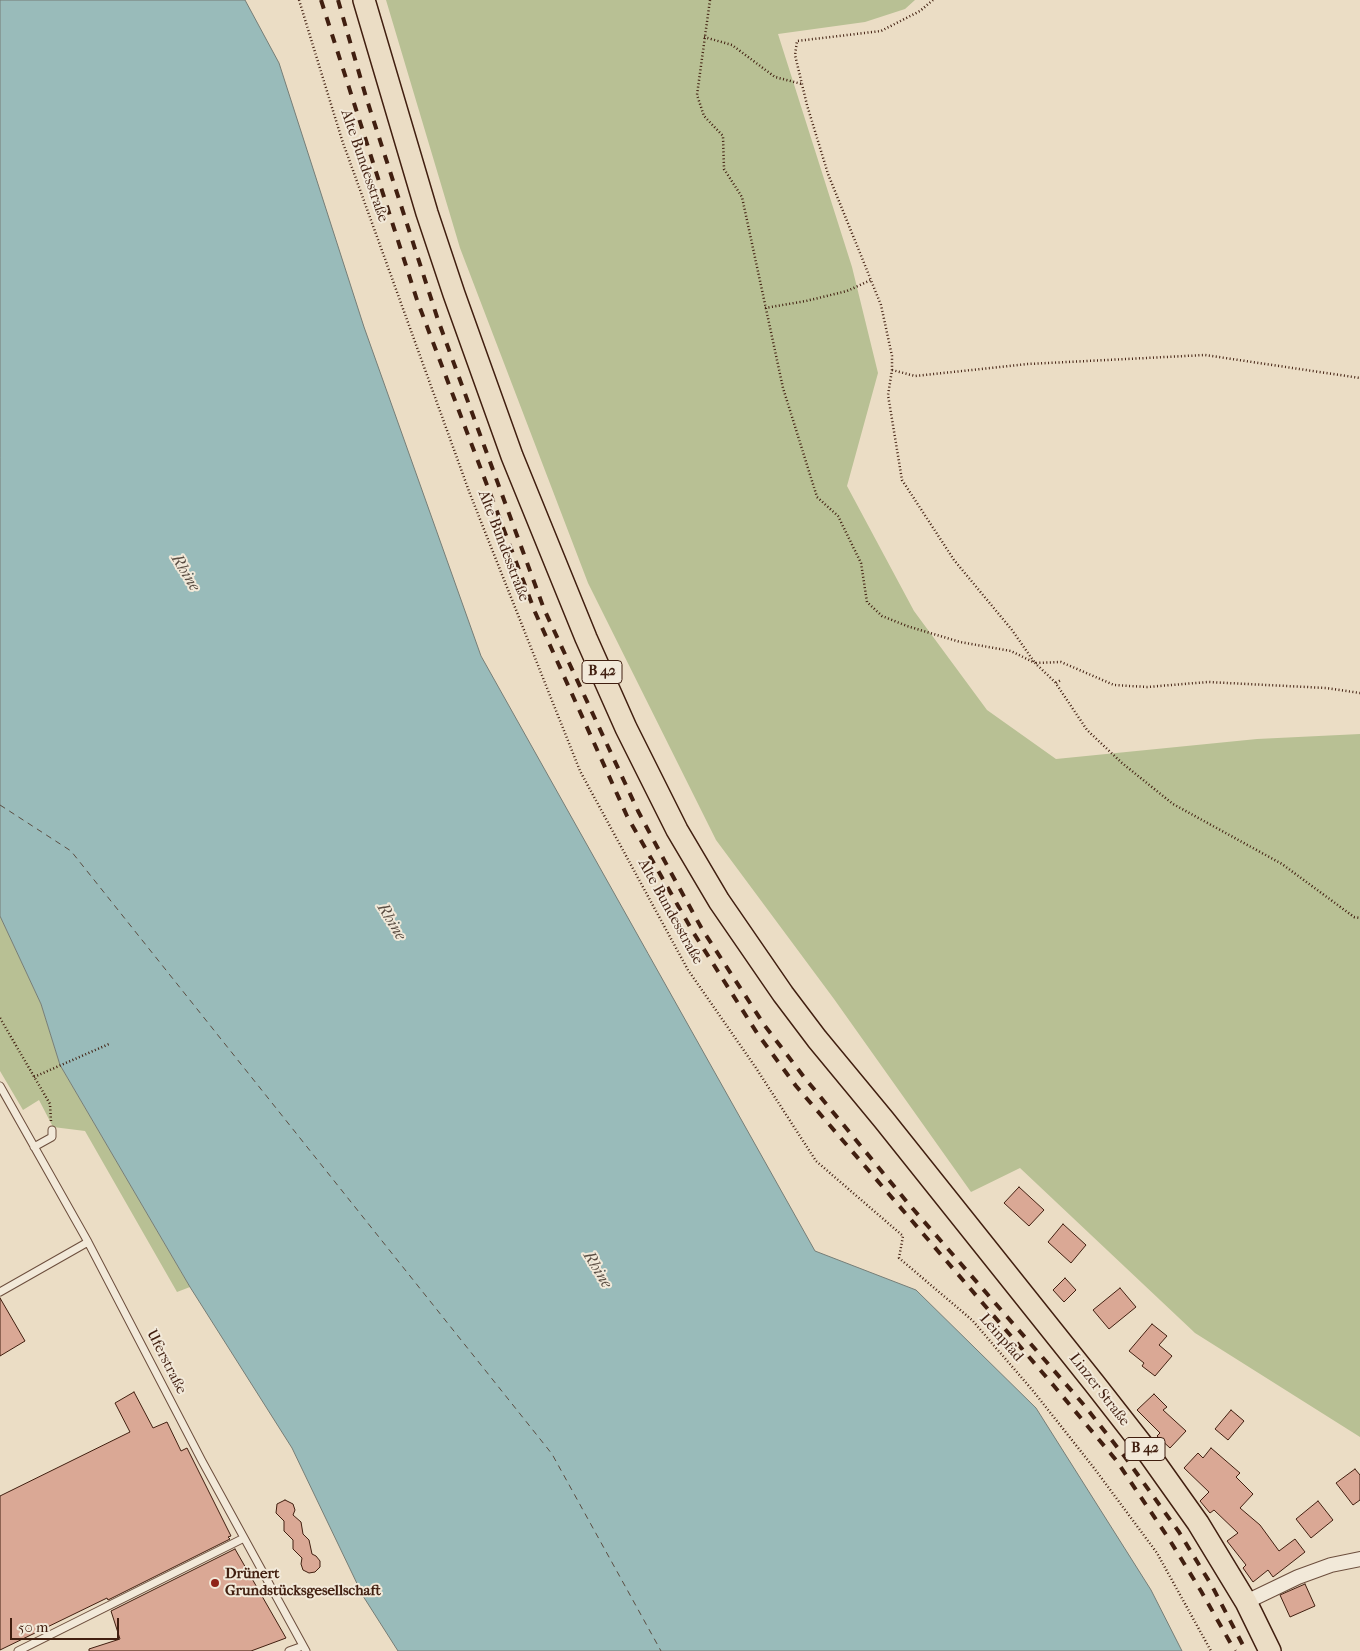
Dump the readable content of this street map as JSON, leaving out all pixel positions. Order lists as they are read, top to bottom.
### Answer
{
  "streets": {
    "main road": ["B 42", "Linzer Straße"],
    "lane": ["Uferstraße"],
    "path": ["Alte Bundesstraße", "Leinpfad"]
  },
  "crossings": [
    ["Alte Bundesstraße", "Leinpfad"]
  ],
  "water": ["Rhine"],
  "places": ["Drünert Grundstücksgesellschaft"],
  "scale_bar": "50 m"
}
